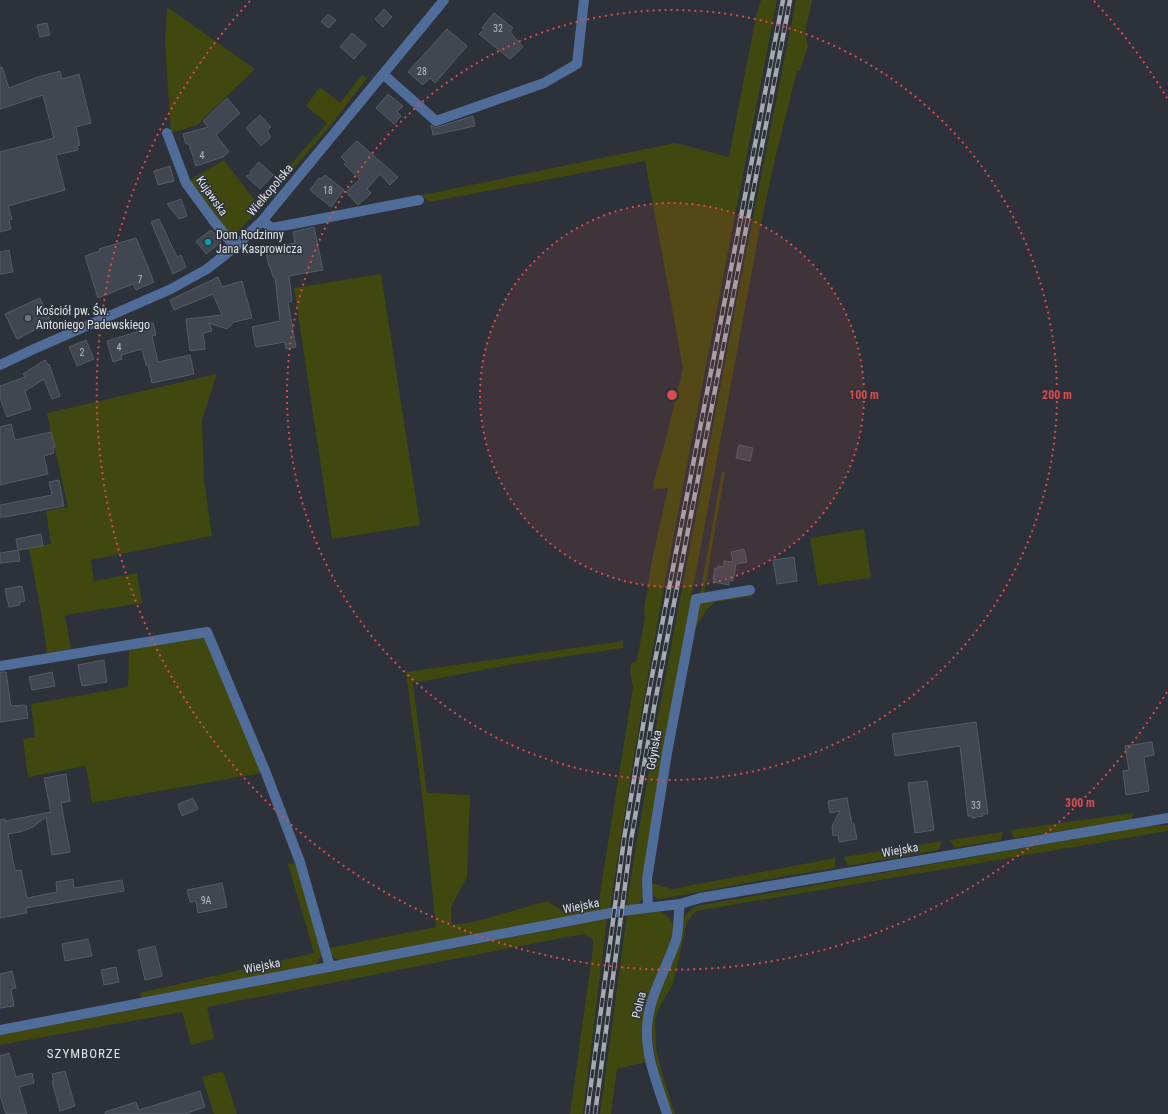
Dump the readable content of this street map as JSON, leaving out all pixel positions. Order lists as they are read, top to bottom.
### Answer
{
  "streets": {
    "street": [
      "Wielkopolska",
      "Kujawska",
      "Gdyńska",
      "Wiejska",
      "Polna"
    ]
  },
  "crossings": [
    ["Wielkopolska", "Kujawska"],
    ["Gdyńska", "Wiejska"],
    ["Wiejska", "Polna"]
  ],
  "districts": ["SZYMBORZE"],
  "places": ["Dom Rodzinny Jana Kasprowicza", "Kościół pw. Św. Antoniego Padewskiego"],
  "house_numbers": [
    "32",
    "28",
    "4",
    "18",
    "7",
    "4",
    "2",
    "33",
    "9A"
  ],
  "rings": ["100 m", "200 m", "300 m"]
}
